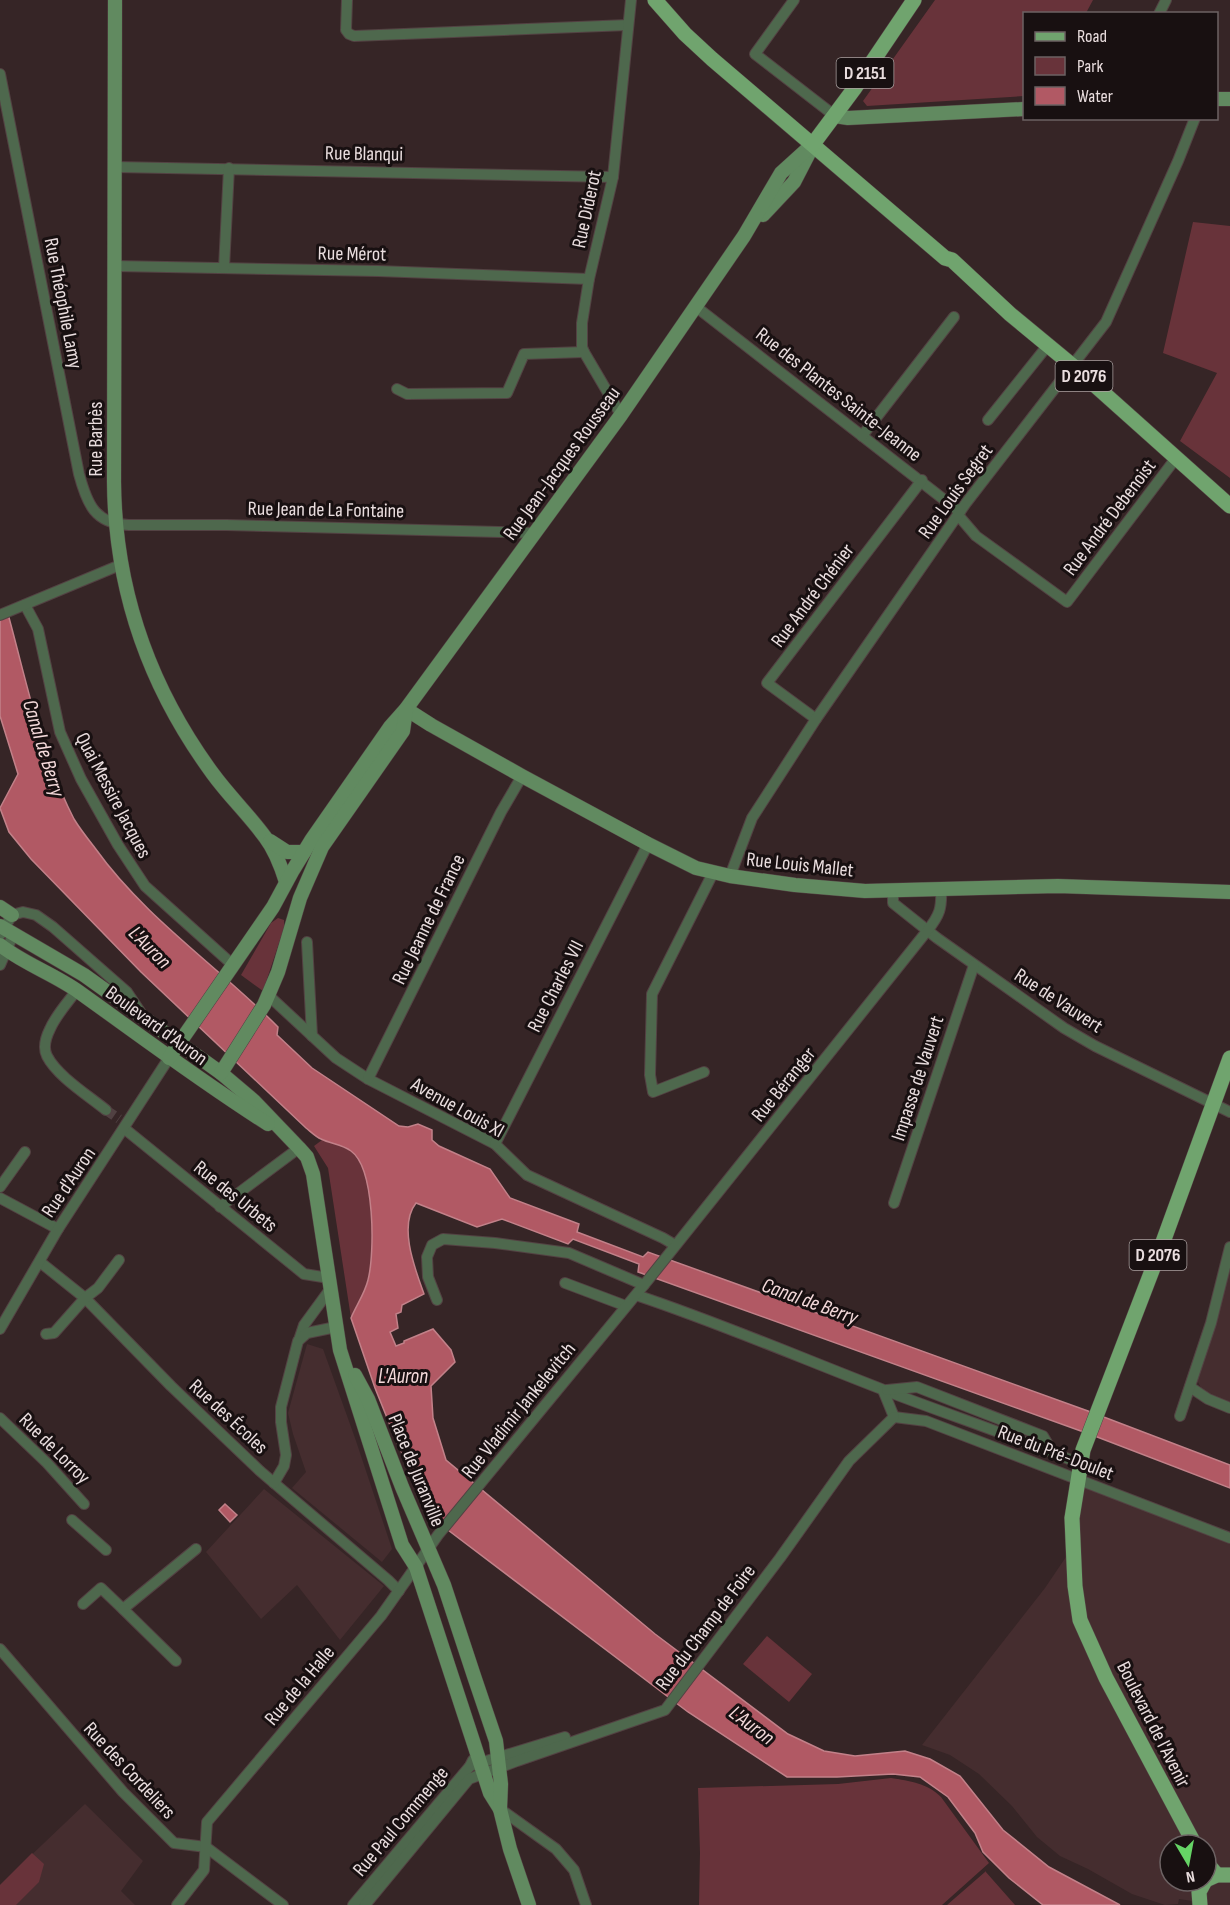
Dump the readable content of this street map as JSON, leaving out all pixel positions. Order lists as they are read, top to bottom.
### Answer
{
  "streets": {
    "main road": [
      "D 2151",
      "D 2076",
      "Rue Barbès",
      "Rue Jean-Jacques Rousseau",
      "Rue Louis Mallet",
      "Boulevard d'Auron",
      "Place de Juranville",
      "Boulevard de l'Avenir"
    ],
    "street": [
      "Rue Blanqui",
      "Rue Diderot",
      "Rue Mérot",
      "Rue Théophile Lamy",
      "Rue des Plantes Sainte-Jeanne",
      "Rue Louis Segret",
      "Rue Jean de La Fontaine",
      "Rue André Debenoist",
      "Rue André Chénier",
      "Quai Messire Jacques",
      "Rue Jeanne de France",
      "Rue Charles VII",
      "Rue de Vauvert",
      "Impasse de Vauvert",
      "Rue Béranger",
      "Avenue Louis XI",
      "Rue d'Auron",
      "Rue des Urbets",
      "Rue Vladimir Jankelevitch",
      "Rue des Écoles",
      "Rue de Lorroy",
      "Rue du Pré-Doulet",
      "Rue du Champ de Foire",
      "Rue de la Halle",
      "Rue des Cordeliers",
      "Rue Paul Commenge"
    ]
  },
  "crossings": [
    ["D 2151", "D 2076"],
    ["D 2151", "Rue Jean-Jacques Rousseau"],
    ["Rue Blanqui", "Rue Diderot"],
    ["Rue Blanqui", "Rue Barbès"],
    ["Rue Diderot", "Rue Mérot"],
    ["Rue Diderot", "Rue Jean-Jacques Rousseau"],
    ["Rue Mérot", "Rue Barbès"],
    ["Rue Théophile Lamy", "Rue Barbès"],
    ["Rue Théophile Lamy", "Rue Jean de La Fontaine"],
    ["D 2076", "Rue Jean-Jacques Rousseau"],
    ["D 2076", "Rue Louis Segret"],
    ["D 2076", "Rue André Debenoist"],
    ["D 2076", "Rue de Vauvert"],
    ["D 2076", "Rue du Pré-Doulet"],
    ["D 2076", "Boulevard de l'Avenir"],
    ["Rue des Plantes Sainte-Jeanne", "Rue Jean-Jacques Rousseau"],
    ["Rue des Plantes Sainte-Jeanne", "Rue Louis Segret"],
    ["Rue des Plantes Sainte-Jeanne", "Rue André Debenoist"],
    ["Rue des Plantes Sainte-Jeanne", "Rue André Chénier"],
    ["Rue Barbès", "Rue Jean-Jacques Rousseau"],
    ["Rue Barbès", "Rue Jean de La Fontaine"],
    ["Rue Jean-Jacques Rousseau", "Rue Jean de La Fontaine"],
    ["Rue Jean-Jacques Rousseau", "Quai Messire Jacques"],
    ["Rue Jean-Jacques Rousseau", "Rue Louis Mallet"],
    ["Rue Jean-Jacques Rousseau", "Boulevard d'Auron"],
    ["Rue Jean-Jacques Rousseau", "Avenue Louis XI"],
    ["Rue Jean-Jacques Rousseau", "Rue d'Auron"],
    ["Rue Louis Segret", "Rue André Debenoist"],
    ["Rue Louis Segret", "Rue André Chénier"],
    ["Rue Louis Segret", "Rue Louis Mallet"],
    ["Rue Louis Mallet", "Rue Jeanne de France"],
    ["Rue Louis Mallet", "Rue Charles VII"],
    ["Rue Louis Mallet", "Rue de Vauvert"],
    ["Rue Louis Mallet", "Rue Béranger"],
    ["Rue Jeanne de France", "Avenue Louis XI"],
    ["Rue Charles VII", "Avenue Louis XI"],
    ["Rue de Vauvert", "Impasse de Vauvert"],
    ["Rue de Vauvert", "Rue Béranger"],
    ["Boulevard d'Auron", "Rue d'Auron"],
    ["Boulevard d'Auron", "Rue des Urbets"],
    ["Boulevard d'Auron", "Place de Juranville"],
    ["Rue Béranger", "Avenue Louis XI"],
    ["Rue Béranger", "Rue Vladimir Jankelevitch"],
    ["Rue Béranger", "Rue du Pré-Doulet"],
    ["Rue d'Auron", "Rue des Urbets"],
    ["Rue d'Auron", "Rue des Écoles"],
    ["Rue Vladimir Jankelevitch", "Rue du Pré-Doulet"],
    ["Rue Vladimir Jankelevitch", "Place de Juranville"],
    ["Rue Vladimir Jankelevitch", "Rue de la Halle"],
    ["Rue des Écoles", "Rue de la Halle"],
    ["Rue du Pré-Doulet", "Rue du Champ de Foire"],
    ["Rue du Pré-Doulet", "Boulevard de l'Avenir"],
    ["Place de Juranville", "Rue du Champ de Foire"],
    ["Place de Juranville", "Rue de la Halle"],
    ["Place de Juranville", "Rue Paul Commenge"],
    ["Rue du Champ de Foire", "Rue Paul Commenge"],
    ["Rue de la Halle", "Rue des Cordeliers"]
  ],
  "water": ["Canal de Berry", "L'Auron"],
  "legend": ["Road", "Park", "Water"],
  "north": "bottom"
}
